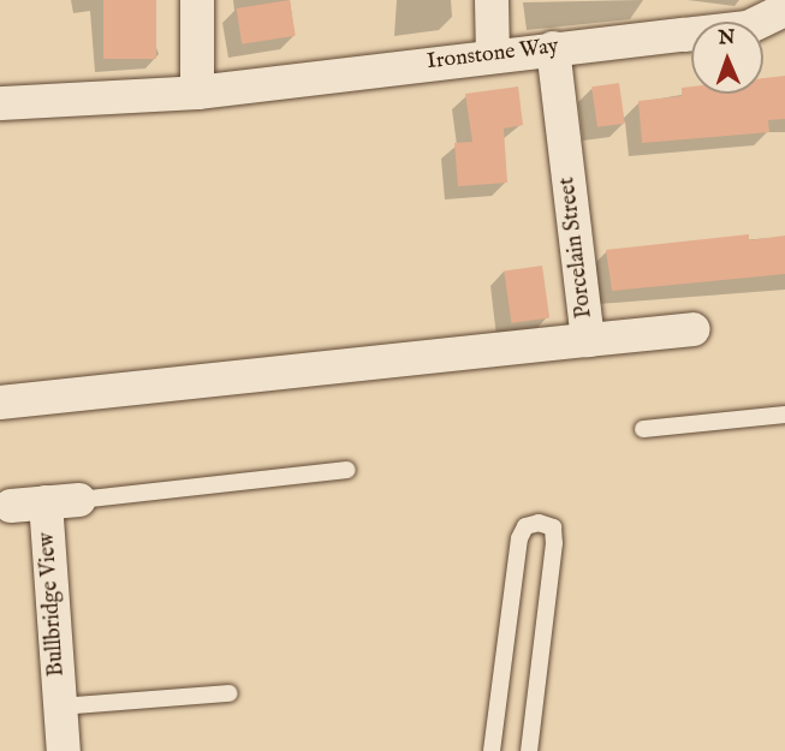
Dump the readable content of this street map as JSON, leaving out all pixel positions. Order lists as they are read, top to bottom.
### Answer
{
  "streets": {
    "street": ["Ironstone Way", "Porcelain Street", "Bullbridge View"]
  },
  "crossings": [
    ["Ironstone Way", "Porcelain Street"]
  ],
  "north": "top"
}
